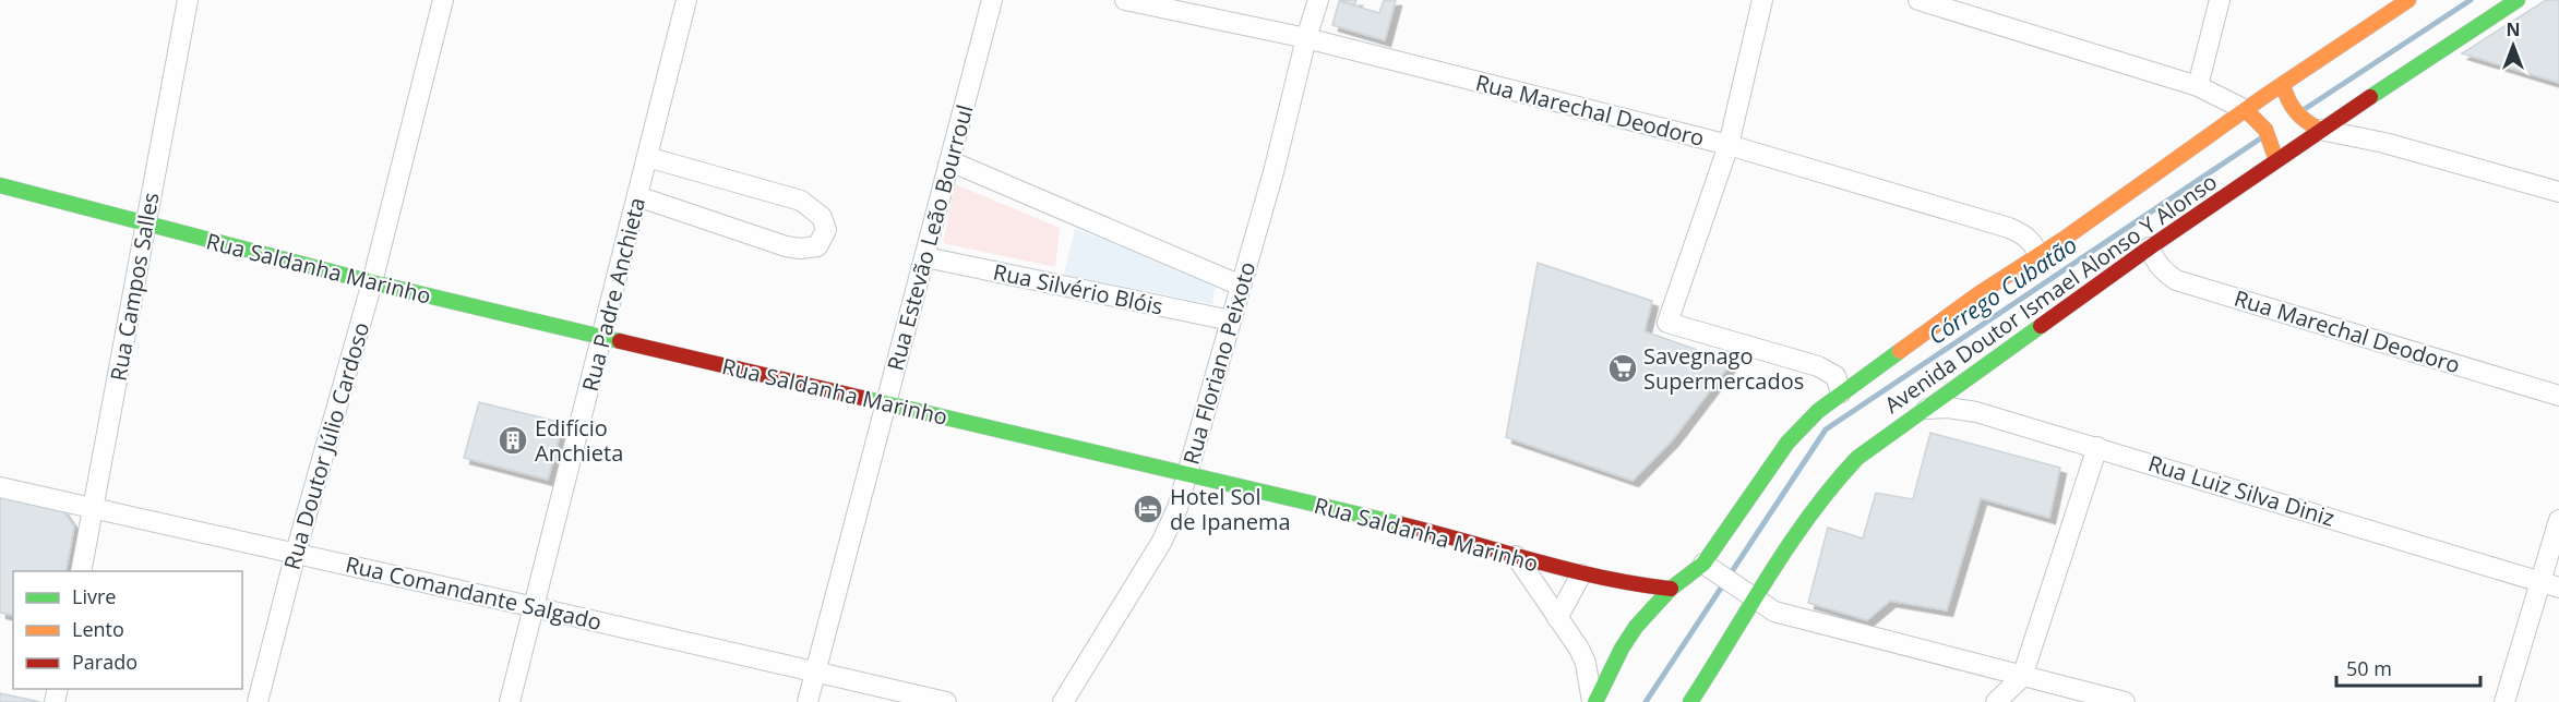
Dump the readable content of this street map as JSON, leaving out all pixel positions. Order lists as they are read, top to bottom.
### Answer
{
  "streets": {
    "main road": ["Rua Saldanha Marinho", "Avenida Doutor Ismael Alonso Y Alonso"],
    "street": [
      "Rua Marechal Deodoro",
      "Rua Estevão Leão Bourroul",
      "Rua Campos Salles",
      "Rua Silvério Blóis",
      "Rua Padre Anchieta",
      "Rua Floriano Peixoto",
      "Rua Doutor Júlio Cardoso",
      "Rua Luiz Silva Diniz",
      "Rua Comandante Salgado"
    ]
  },
  "crossings": [
    ["Rua Marechal Deodoro", "Avenida Doutor Ismael Alonso Y Alonso"],
    ["Rua Marechal Deodoro", "Rua Floriano Peixoto"],
    ["Rua Estevão Leão Bourroul", "Rua Saldanha Marinho"],
    ["Rua Estevão Leão Bourroul", "Rua Silvério Blóis"],
    ["Rua Estevão Leão Bourroul", "Rua Comandante Salgado"],
    ["Rua Saldanha Marinho", "Rua Campos Salles"],
    ["Rua Saldanha Marinho", "Avenida Doutor Ismael Alonso Y Alonso"],
    ["Rua Saldanha Marinho", "Rua Padre Anchieta"],
    ["Rua Saldanha Marinho", "Rua Floriano Peixoto"],
    ["Rua Saldanha Marinho", "Rua Doutor Júlio Cardoso"],
    ["Rua Campos Salles", "Rua Comandante Salgado"],
    ["Rua Silvério Blóis", "Rua Floriano Peixoto"],
    ["Avenida Doutor Ismael Alonso Y Alonso", "Rua Luiz Silva Diniz"],
    ["Rua Padre Anchieta", "Rua Comandante Salgado"],
    ["Rua Doutor Júlio Cardoso", "Rua Comandante Salgado"]
  ],
  "water": ["Córrego Cubatão"],
  "places": {
    "supermarket": ["Savegnago Supermercados"],
    "building": ["Edifício Anchieta"],
    "hotel": ["Hotel Sol de Ipanema"]
  },
  "legend": ["Livre", "Lento", "Parado"],
  "scale_bar": "50 m",
  "north": "top"
}
